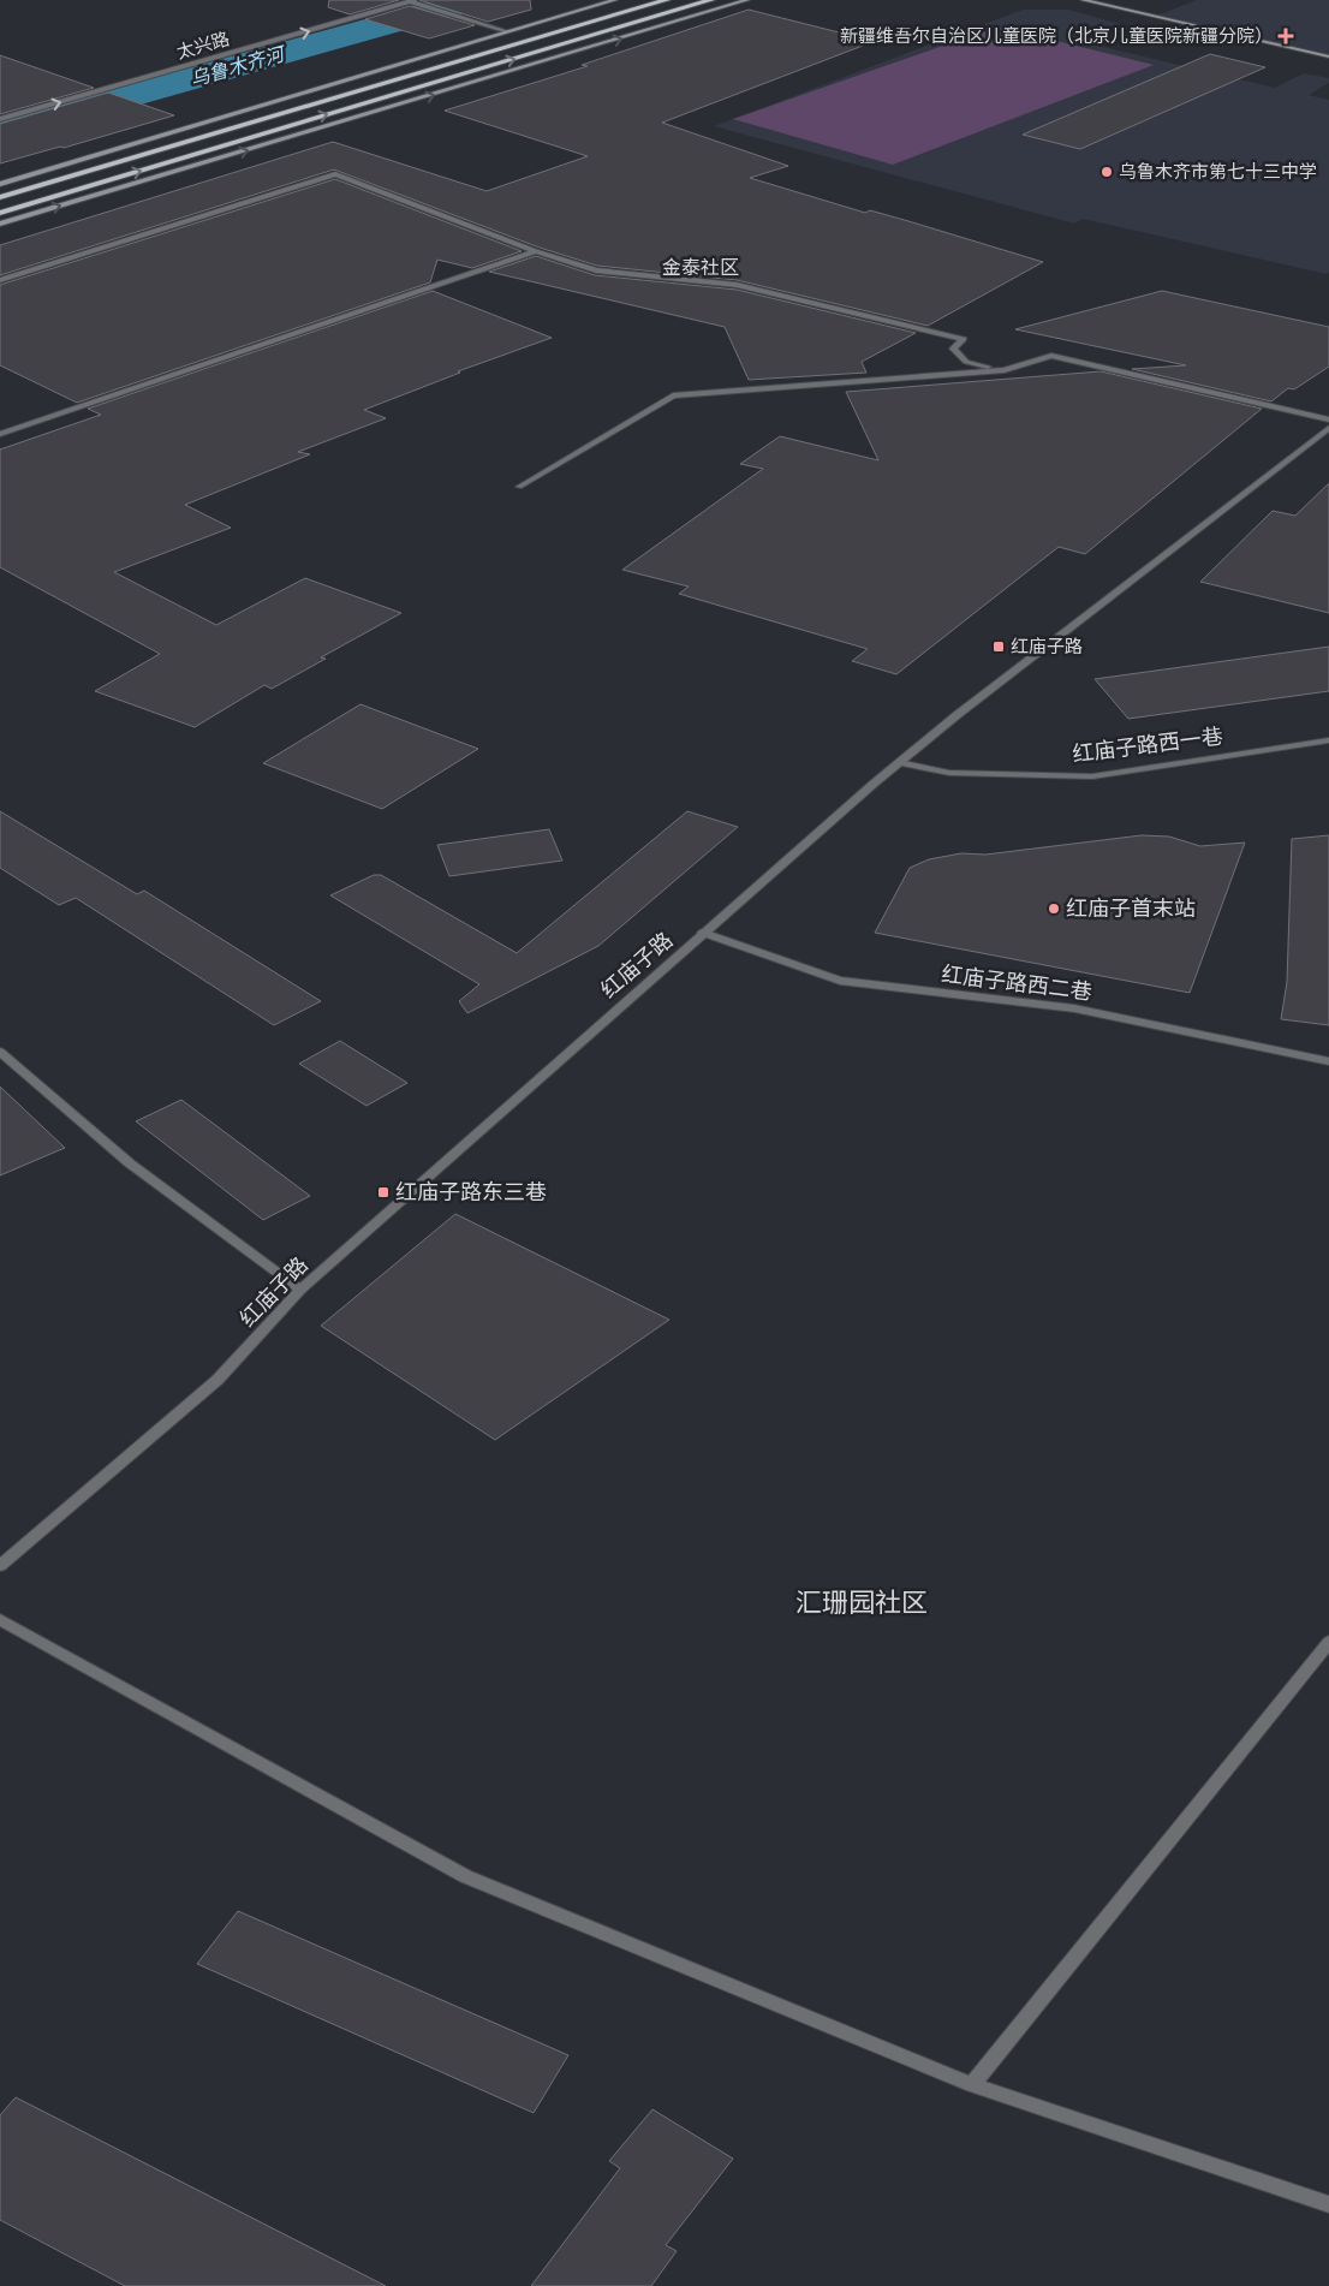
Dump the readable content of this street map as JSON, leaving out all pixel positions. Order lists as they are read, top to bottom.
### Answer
{
  "streets": {
    "street": [
      "太兴路",
      "红庙子路西一巷",
      "红庙子路",
      "红庙子路西二巷"
    ]
  },
  "crossings": [
    ["红庙子路西一巷", "红庙子路"],
    ["红庙子路", "红庙子路西二巷"]
  ],
  "one_way": ["太兴路"],
  "districts": ["金泰社区", "汇珊园社区"],
  "water": ["乌鲁木齐河"],
  "places": {
    "health": ["新疆维吾尔自治区儿童医院（北京儿童医院新疆分院）"],
    "other": ["乌鲁木齐市第七十三中学", "红庙子首末站"],
    "transit": ["红庙子路", "红庙子路东三巷"]
  }
}
